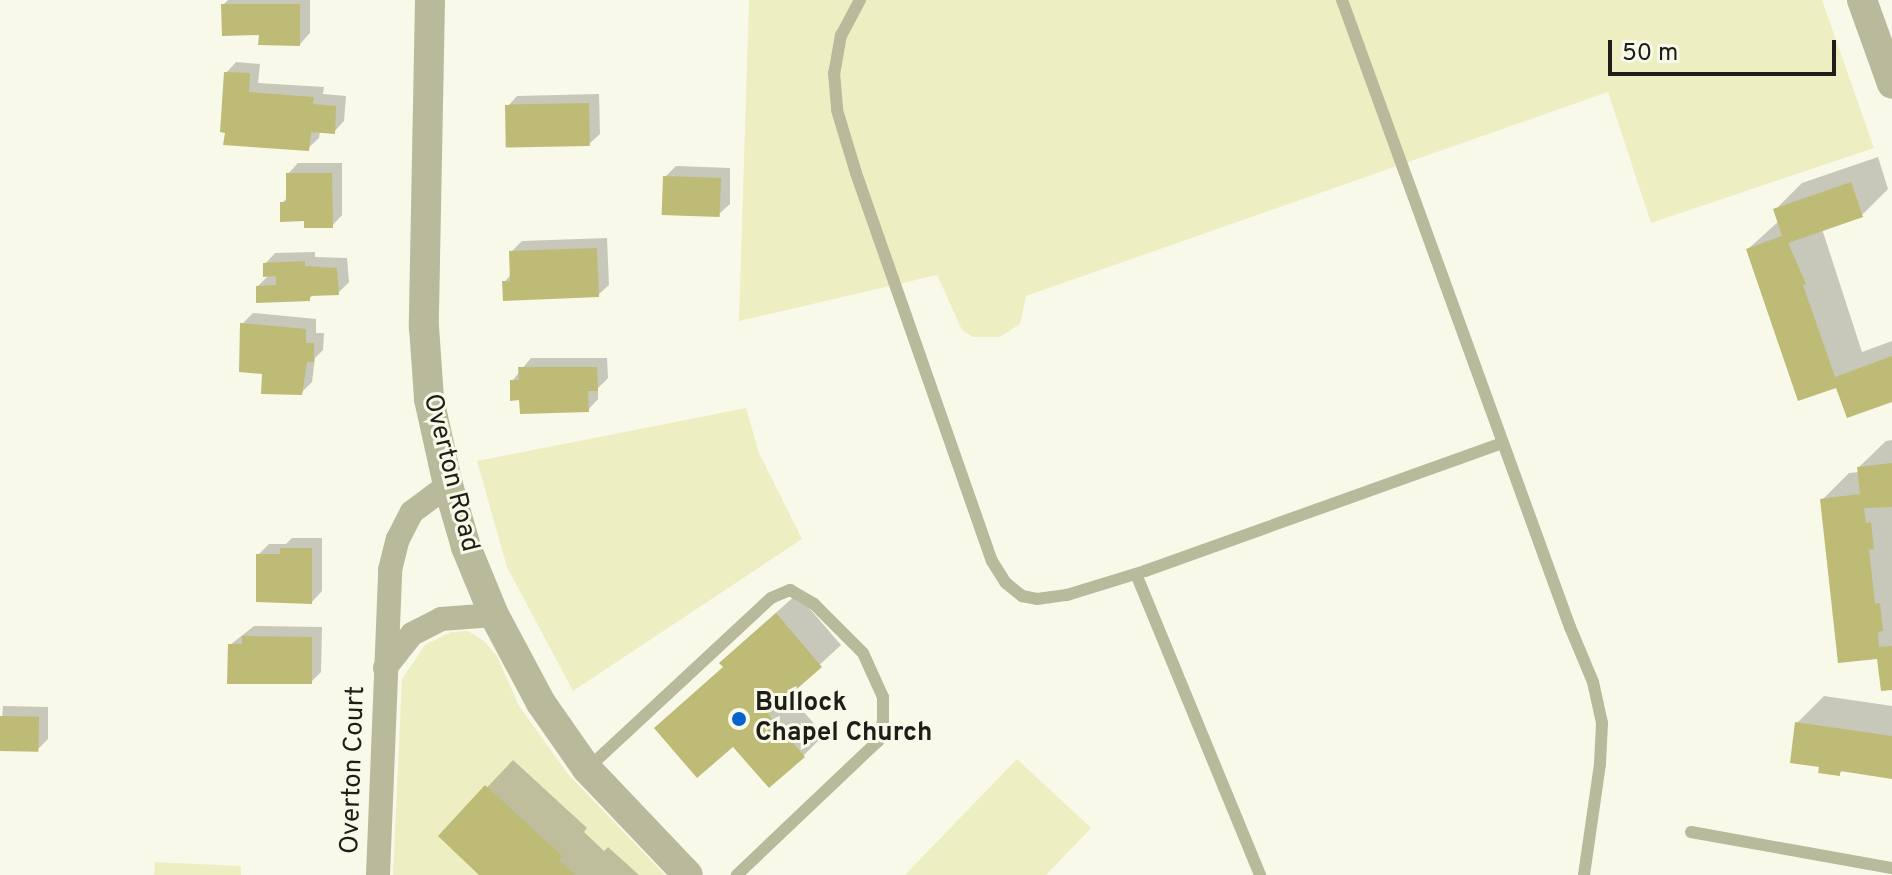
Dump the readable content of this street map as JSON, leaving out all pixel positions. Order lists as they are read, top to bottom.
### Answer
{
  "streets": {
    "street": ["Overton Road", "Overton Court"]
  },
  "crossings": [
    ["Overton Road", "Overton Court"]
  ],
  "places": ["Bullock Chapel Church"],
  "scale_bar": "50 m"
}
